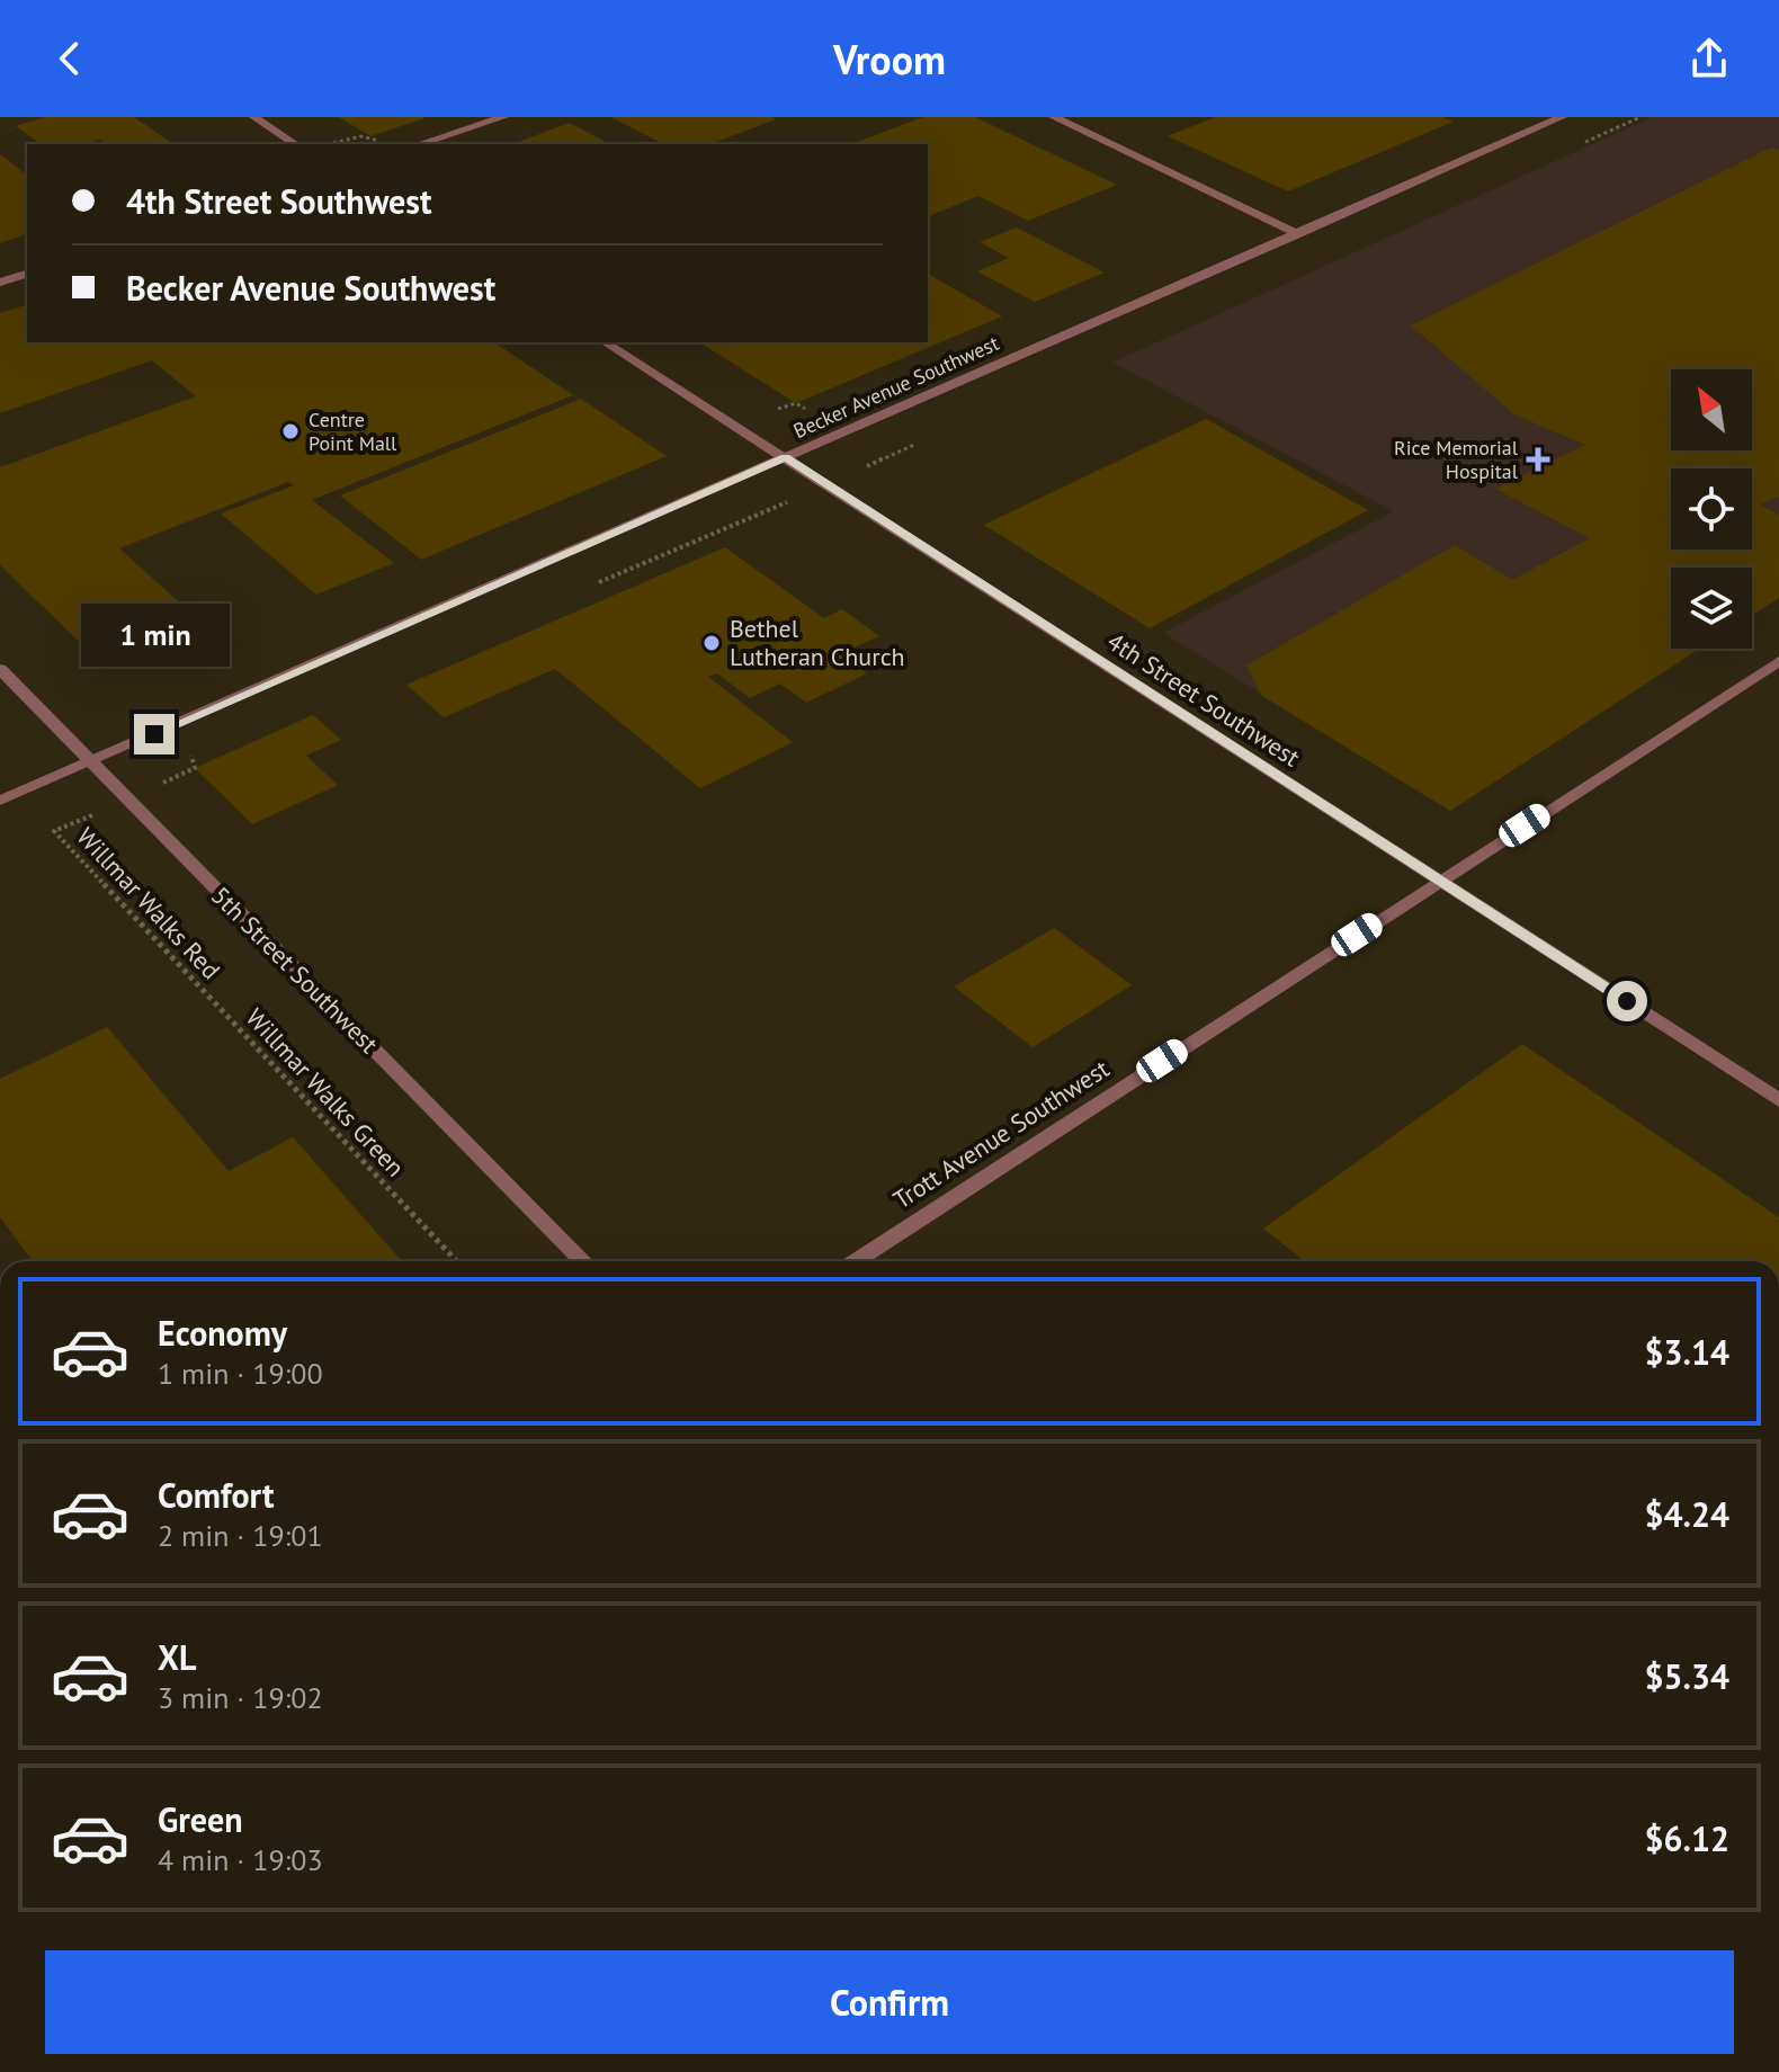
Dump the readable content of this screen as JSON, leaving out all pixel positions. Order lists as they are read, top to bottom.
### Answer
{
  "streets": {
    "street": [
      "Becker Avenue Southwest",
      "4th Street Southwest",
      "5th Street Southwest",
      "Trott Avenue Southwest"
    ],
    "path": ["Willmar Walks Green"]
  },
  "crossings": [
    ["Becker Avenue Southwest", "4th Street Southwest"],
    ["Becker Avenue Southwest", "5th Street Southwest"],
    ["4th Street Southwest", "Trott Avenue Southwest"]
  ],
  "places": {
    "other": ["Centre Point Mall", "Bethel Lutheran Church"],
    "health": ["Rice Memorial Hospital"]
  },
  "north": "top left",
  "page": {
    "header": "Vroom",
    "banner": ["4th Street Southwest", "Becker Avenue Southwest"],
    "bubble": "1 min",
    "list": [
      {
        "name": "Economy",
        "note": "1 min · 19:00",
        "value": "$3.14"
      },
      {
        "name": "Comfort",
        "note": "2 min · 19:01",
        "value": "$4.24"
      },
      {
        "name": "XL",
        "note": "3 min · 19:02",
        "value": "$5.34"
      },
      {
        "name": "Green",
        "note": "4 min · 19:03",
        "value": "$6.12"
      }
    ],
    "buttons": "Confirm"
  }
}
